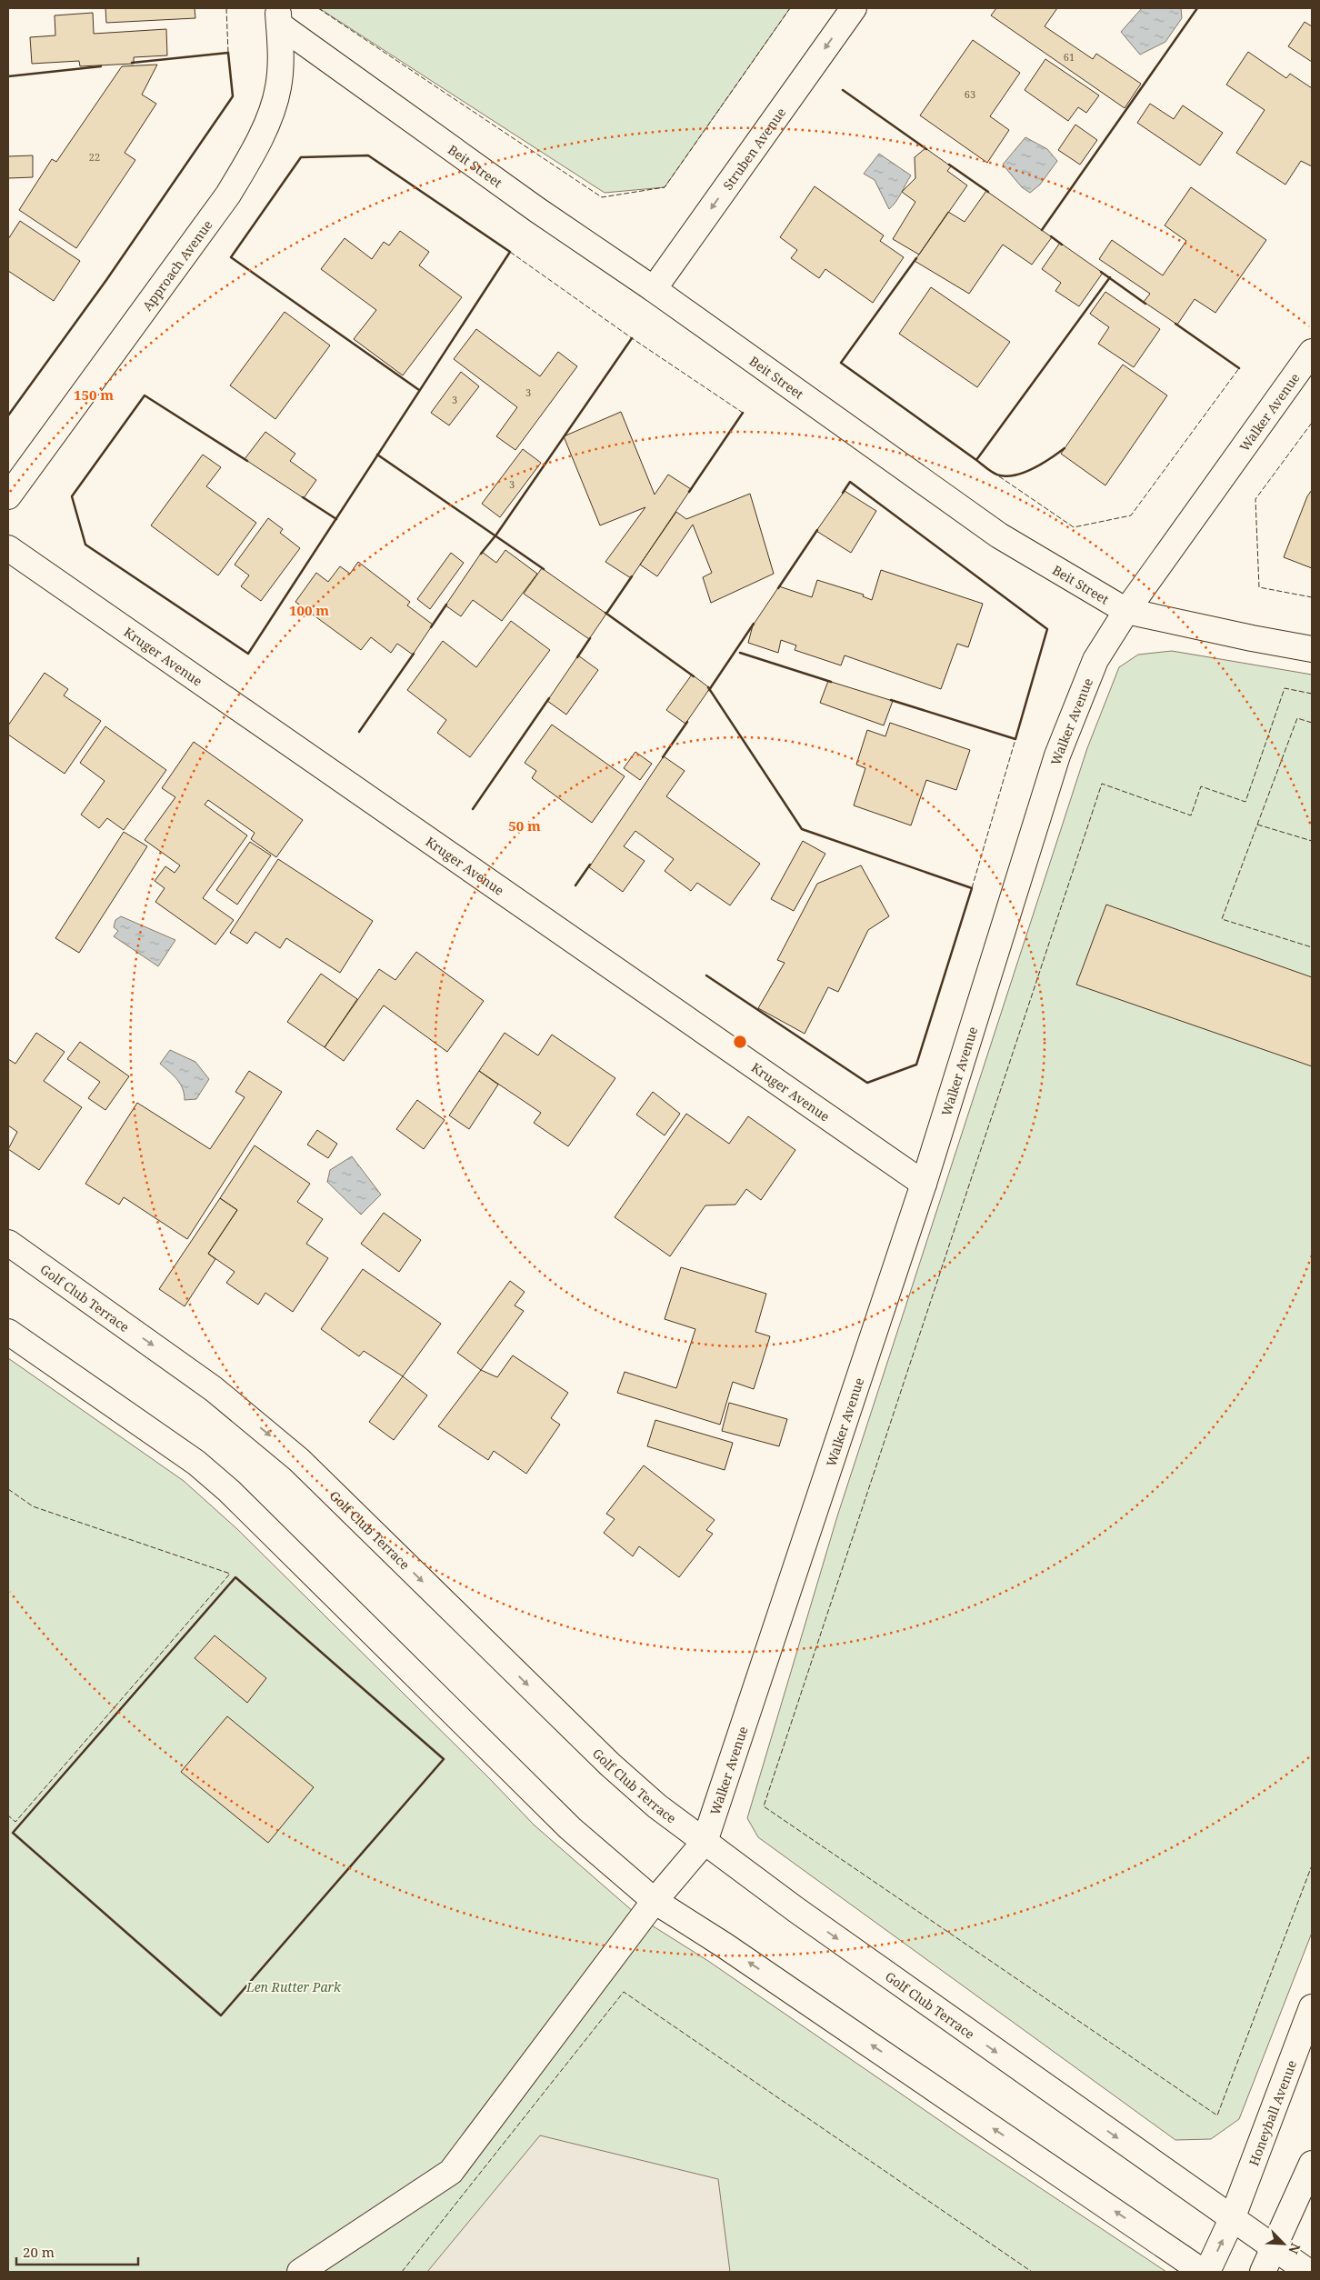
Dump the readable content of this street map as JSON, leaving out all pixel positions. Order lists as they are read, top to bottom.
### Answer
{
  "streets": {
    "street": [
      "Struben Avenue",
      "Beit Street",
      "Approach Avenue",
      "Walker Avenue",
      "Kruger Avenue",
      "Golf Club Terrace",
      "Honeyball Avenue"
    ]
  },
  "crossings": [
    ["Struben Avenue", "Beit Street"],
    ["Beit Street", "Approach Avenue"],
    ["Beit Street", "Walker Avenue"],
    ["Walker Avenue", "Kruger Avenue"],
    ["Walker Avenue", "Golf Club Terrace"],
    ["Golf Club Terrace", "Honeyball Avenue"]
  ],
  "one_way": ["Struben Avenue"],
  "parks": ["Len Rutter Park"],
  "house_numbers": [
    "61",
    "63",
    "22",
    "3",
    "3",
    "3"
  ],
  "scale_bar": "20 m",
  "north": "bottom right",
  "rings": ["150 m", "100 m", "50 m"]
}
